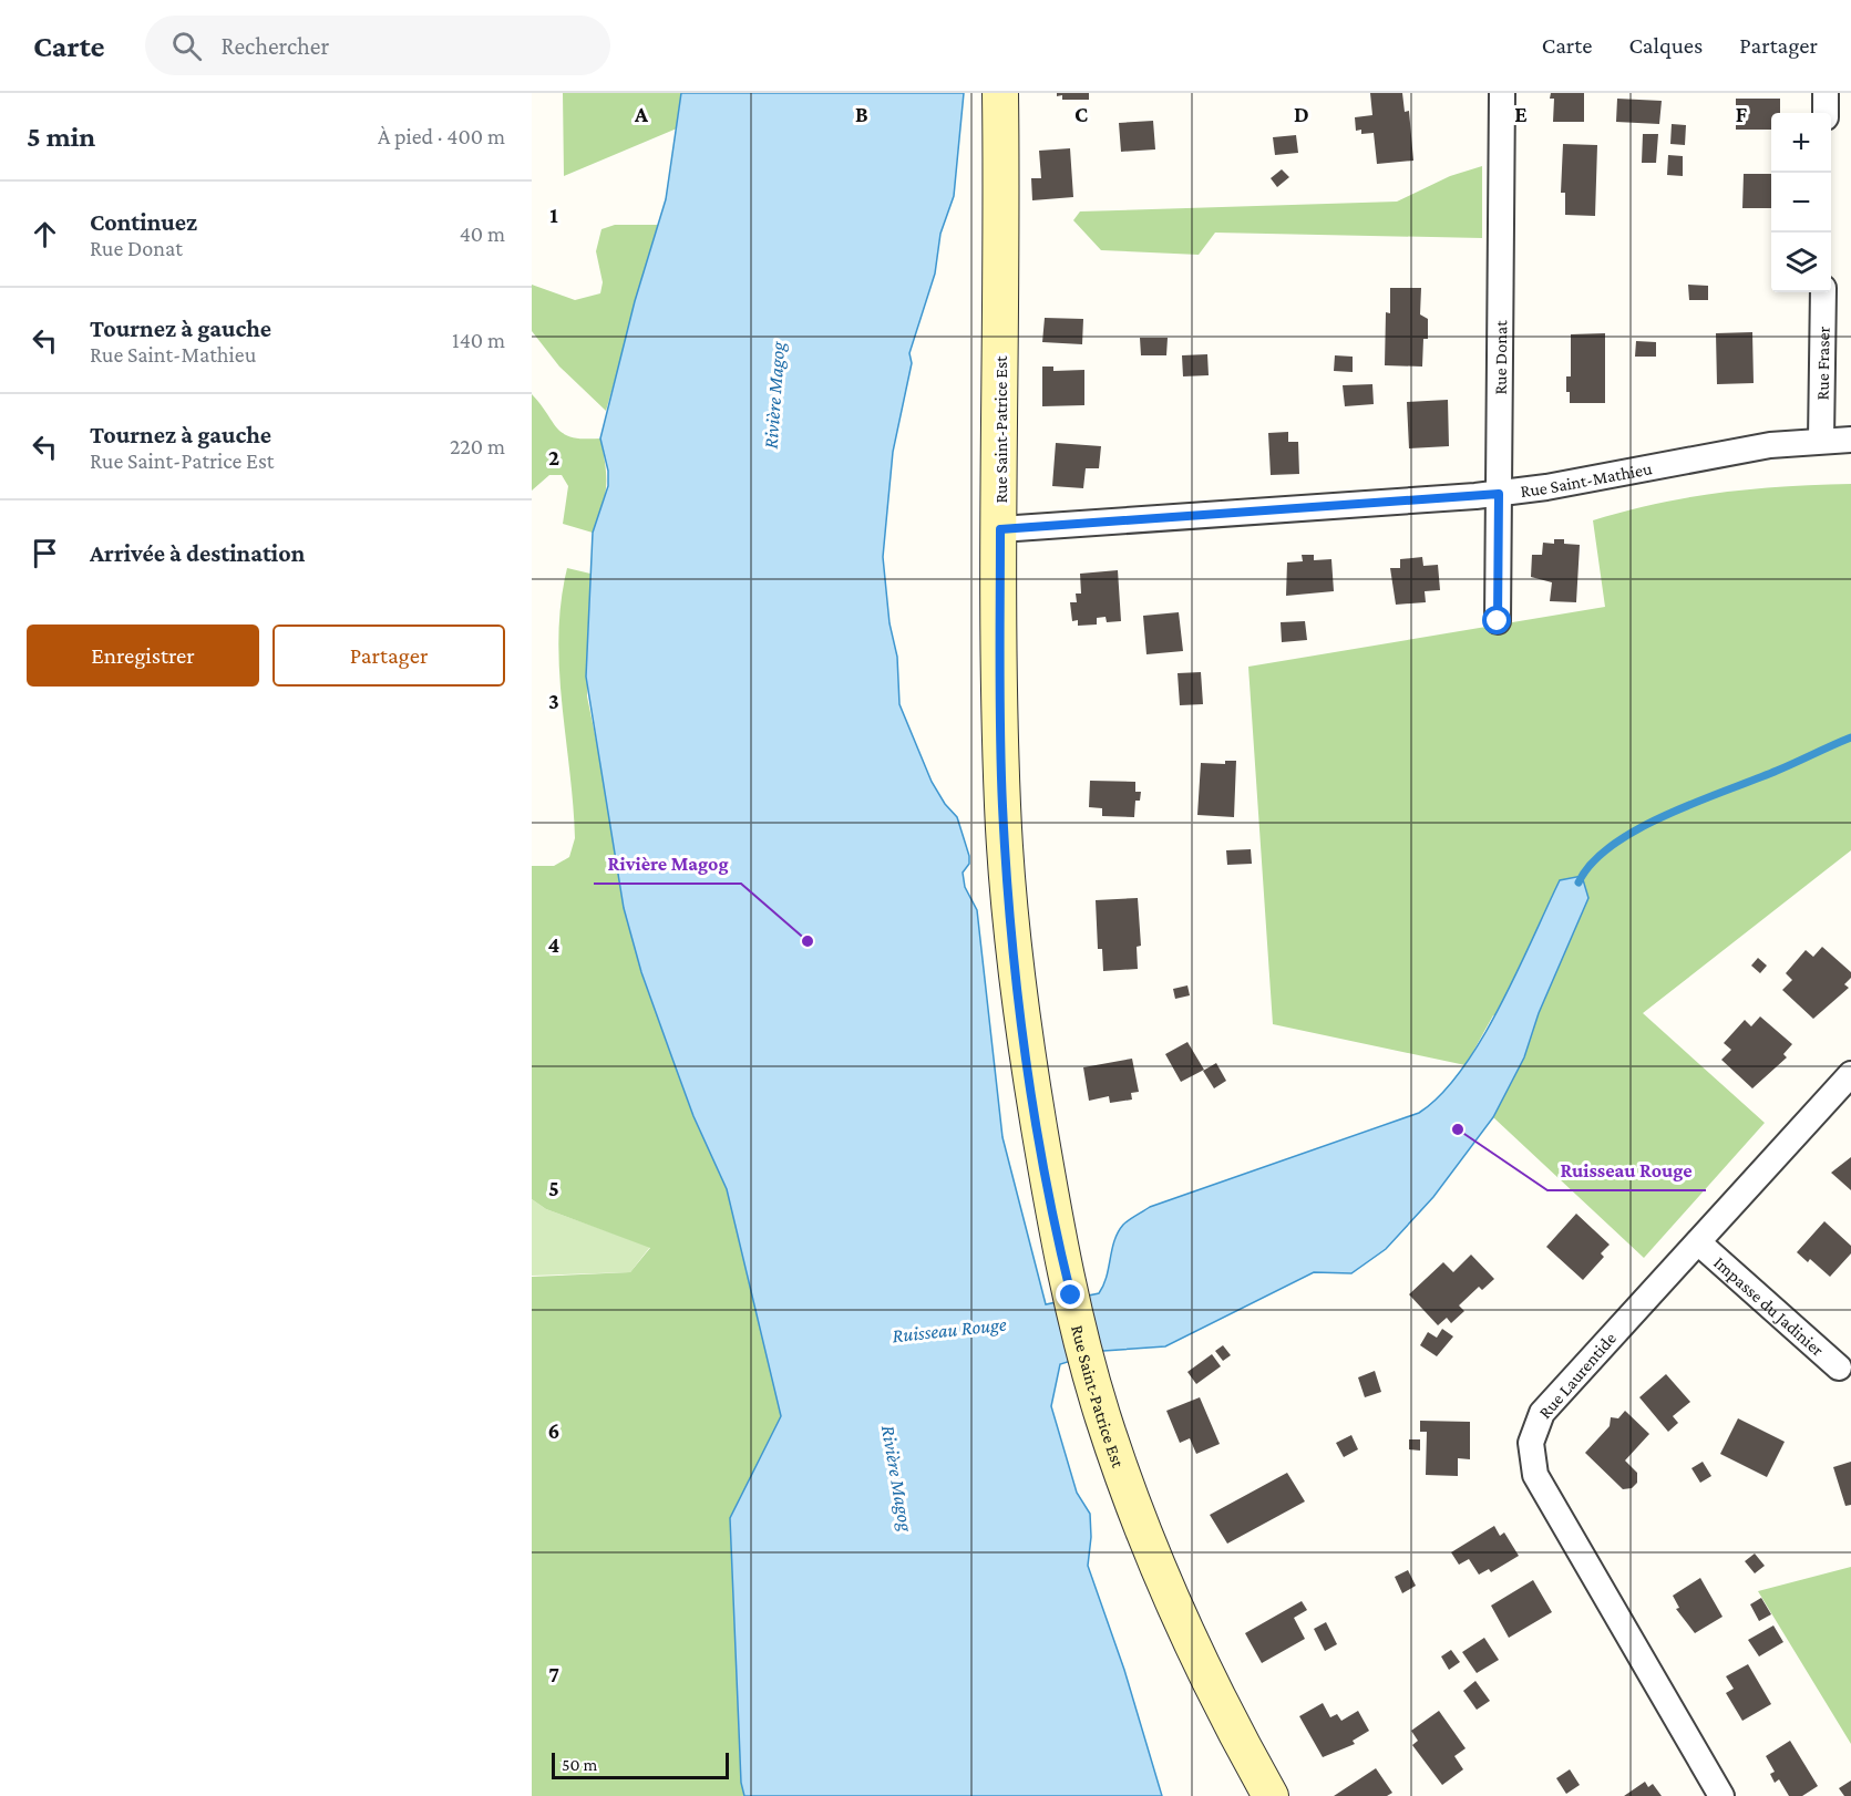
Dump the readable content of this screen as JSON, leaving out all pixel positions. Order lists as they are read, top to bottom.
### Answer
{
  "streets": {
    "street": [
      "Rue Donat",
      "Rue Fraser",
      "Rue Saint-Patrice Est",
      "Rue Saint-Mathieu",
      "Impasse du Jadinier",
      "Rue Laurentide"
    ]
  },
  "crossings": [
    ["Rue Donat", "Rue Saint-Mathieu"],
    ["Rue Fraser", "Rue Saint-Mathieu"],
    ["Rue Saint-Patrice Est", "Rue Saint-Mathieu"],
    ["Impasse du Jadinier", "Rue Laurentide"]
  ],
  "water": ["Rivière Magog", "Ruisseau Rouge"],
  "places": ["Rivière Magog", "Ruisseau Rouge"],
  "scale_bar": "50 m",
  "page": {
    "header": "Carte",
    "search": "Rechercher",
    "nav": ["Carte", "Calques", "Partager"],
    "heading": ["5 min", "À pied · 400 m"],
    "map_buttons": ["+", "−"],
    "list": [
      ["Continuez", "Rue Donat", "40 m"],
      ["Tournez à gauche", "Rue Saint-Mathieu", "140 m"],
      ["Tournez à gauche", "Rue Saint-Patrice Est", "220 m"],
      "Arrivée à destination"
    ],
    "buttons": ["Enregistrer", "Partager"],
    "scale": "50 m"
  },
  "grid": {
    "columns": [
      "A",
      "B",
      "C",
      "D",
      "E",
      "F"
    ],
    "rows": [
      "1",
      "2",
      "3",
      "4",
      "5",
      "6",
      "7"
    ]
  }
}
